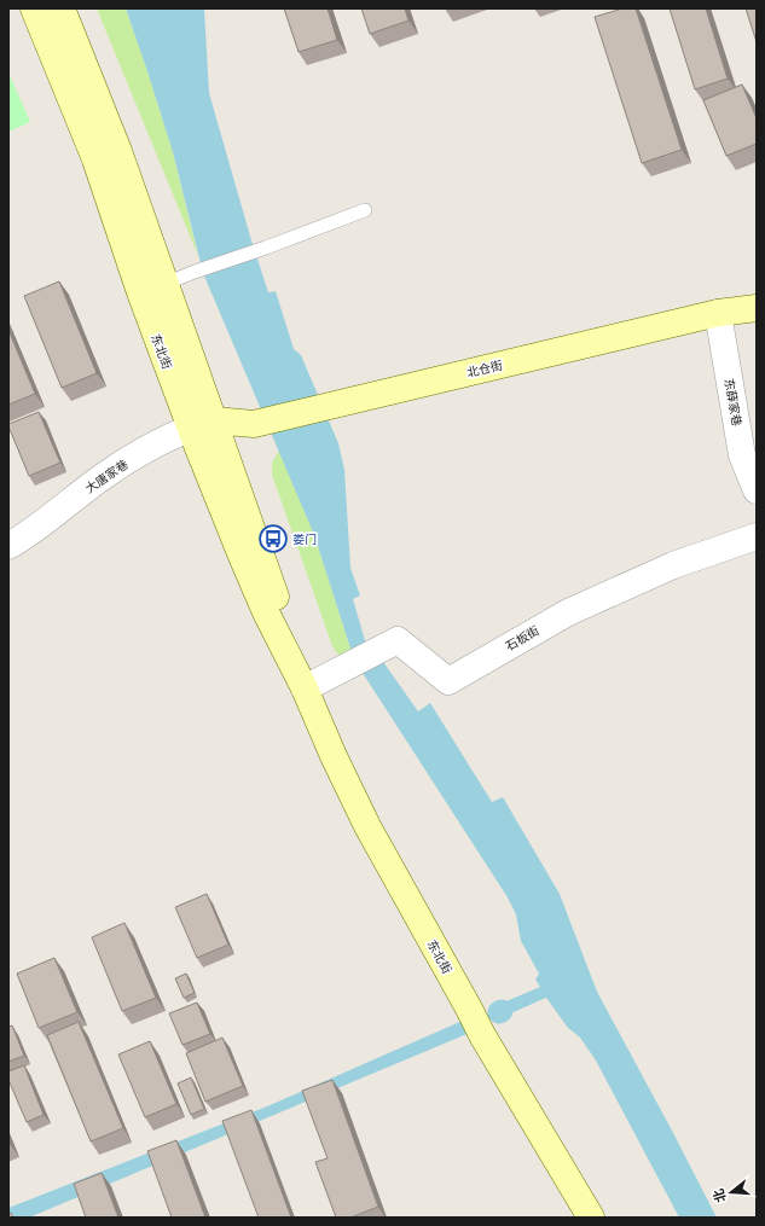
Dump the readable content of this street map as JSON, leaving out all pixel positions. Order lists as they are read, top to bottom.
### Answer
{
  "streets": {
    "main road": ["东北街", "北仓街"],
    "street": ["东薛家巷", "大唐家巷", "石板街"]
  },
  "crossings": [
    ["东北街", "北仓街"],
    ["东北街", "大唐家巷"],
    ["东北街", "石板街"],
    ["北仓街", "东薛家巷"],
    ["北仓街", "大唐家巷"]
  ],
  "places": {
    "bus stop": ["娄门"]
  },
  "north": "left"
}
